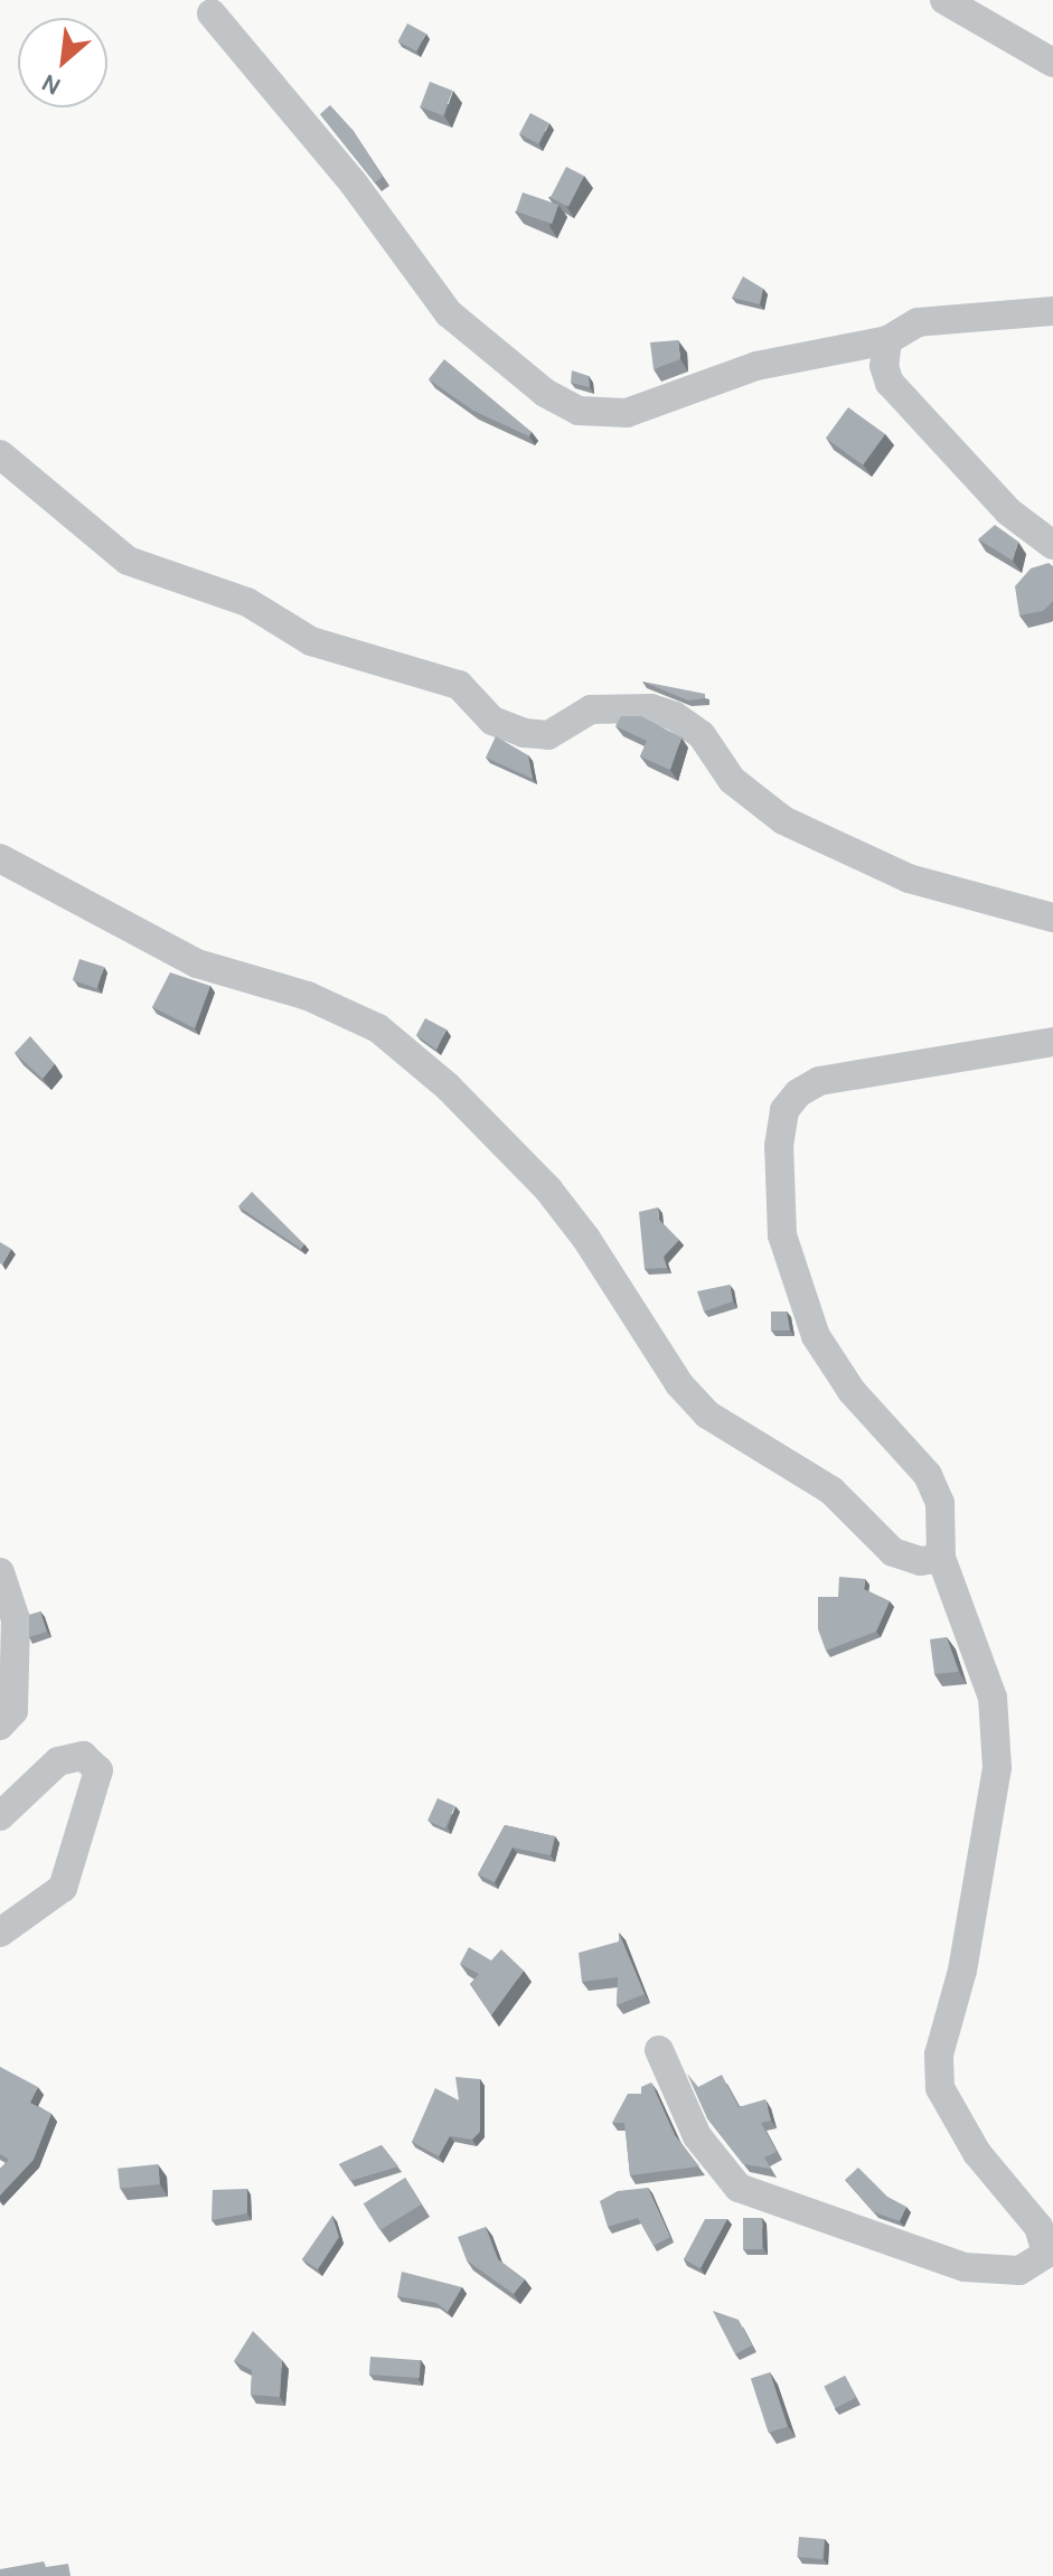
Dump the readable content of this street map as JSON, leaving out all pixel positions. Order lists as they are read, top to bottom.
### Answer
{
  "north": "bottom left"
}
